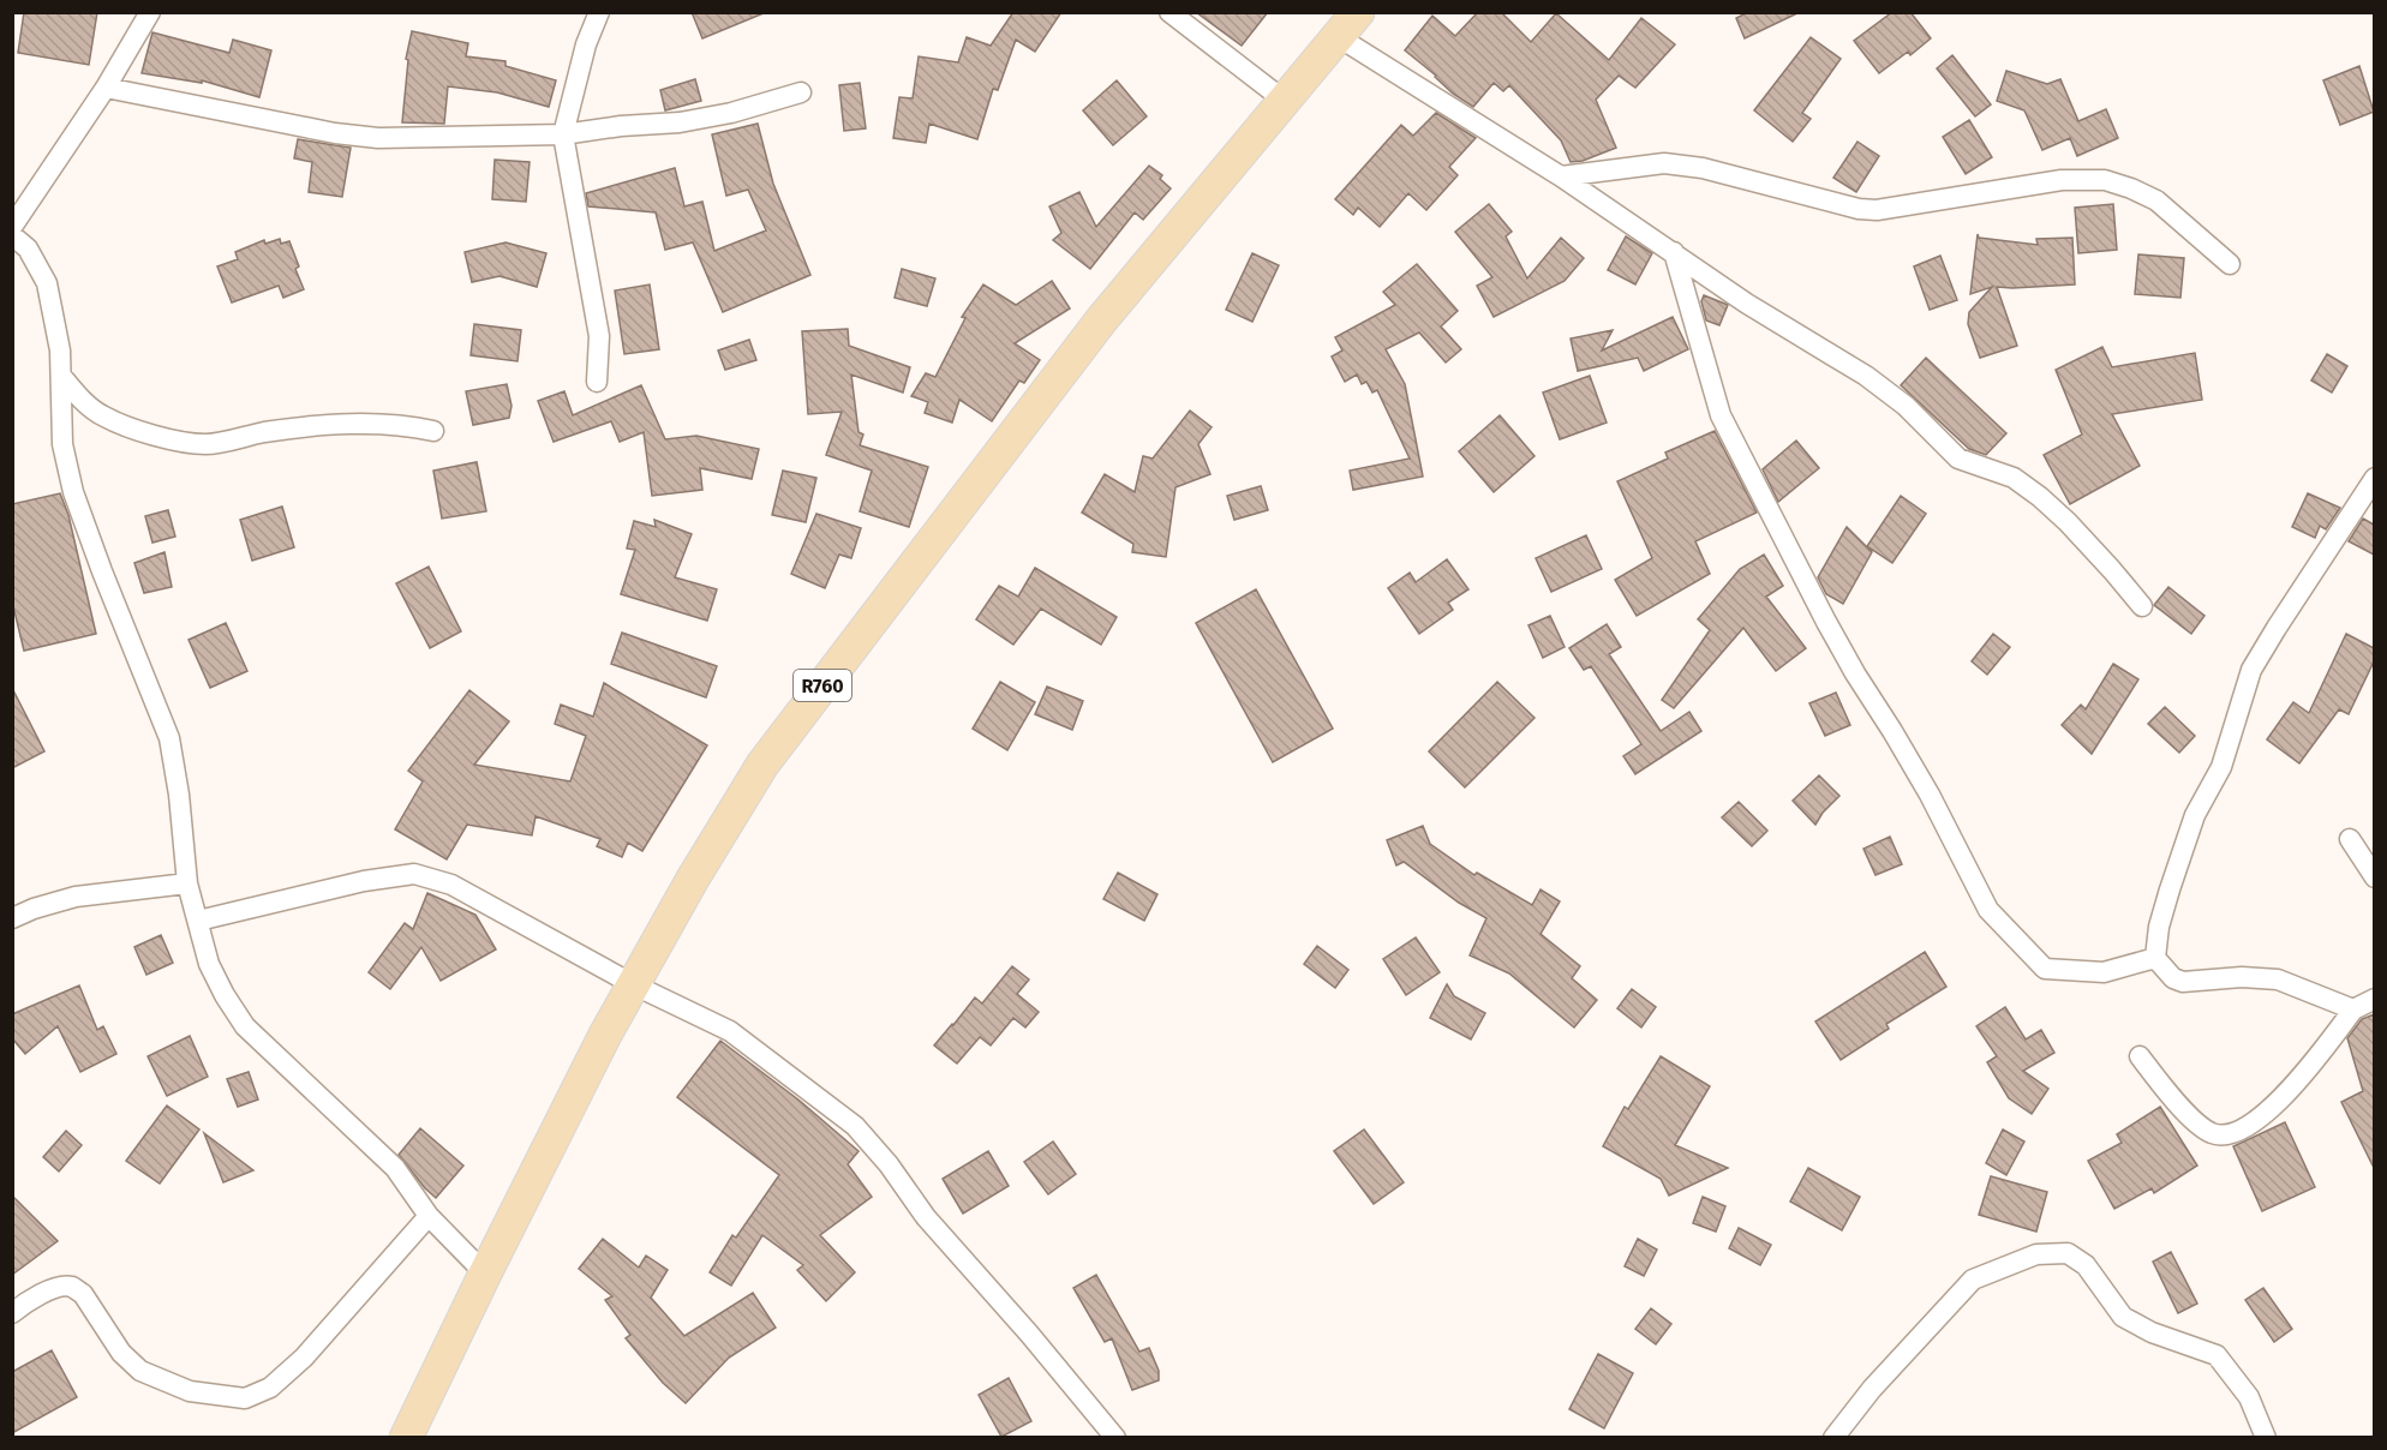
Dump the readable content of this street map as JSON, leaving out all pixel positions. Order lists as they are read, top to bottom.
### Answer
{
  "streets": {
    "main road": ["R760"]
  }
}
